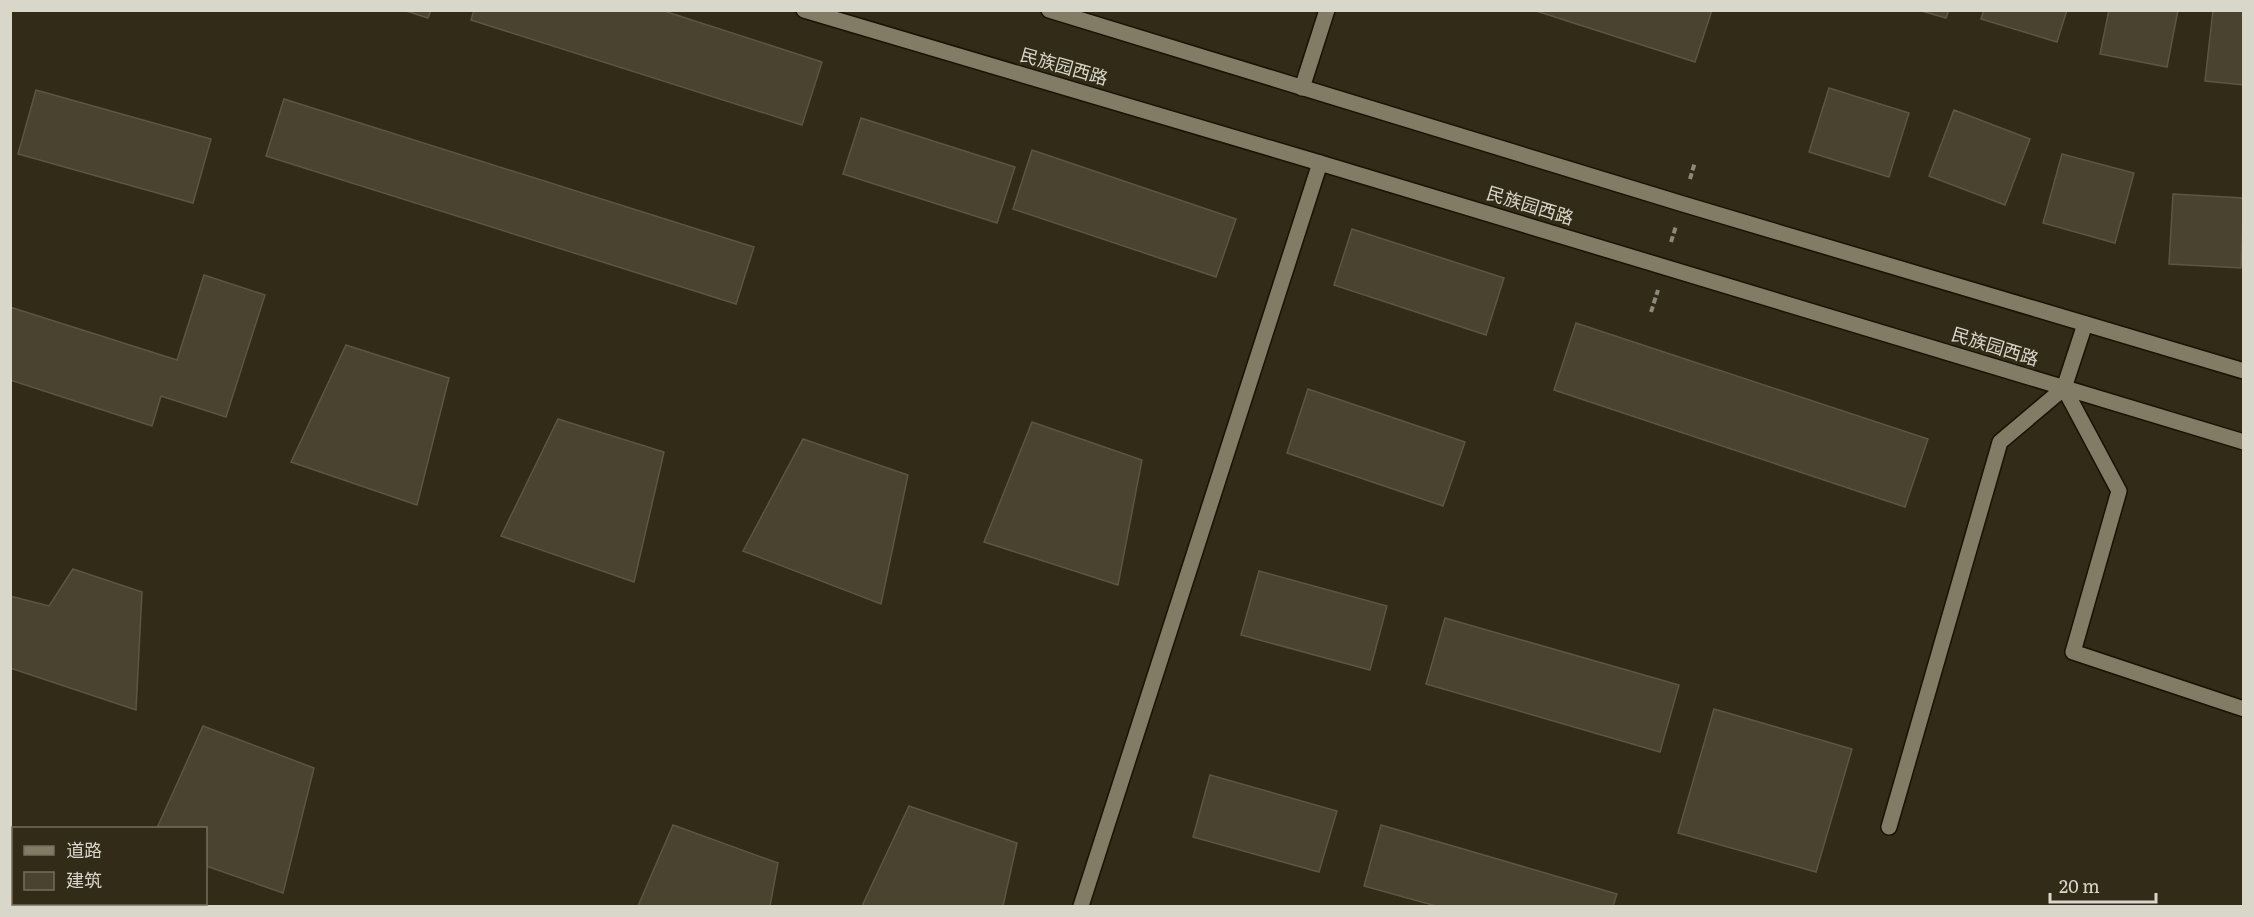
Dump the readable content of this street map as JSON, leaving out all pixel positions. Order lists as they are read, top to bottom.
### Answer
{
  "streets": {
    "main road": ["民族园西路"]
  },
  "legend": ["道路", "建筑"],
  "scale_bar": "20 m"
}
